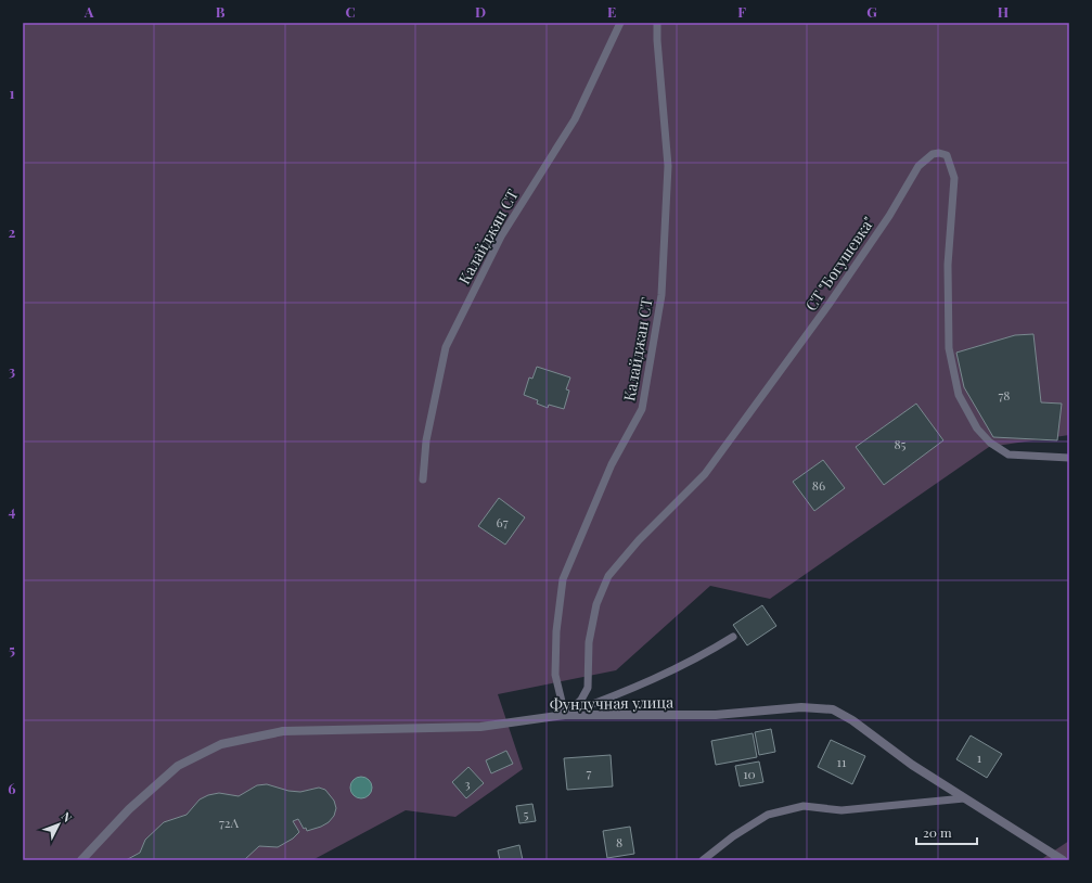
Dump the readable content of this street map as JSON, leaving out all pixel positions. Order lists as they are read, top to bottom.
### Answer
{
  "streets": {
    "street": ["Фундучная улица"],
    "lane": ["Калайджян СТ", "СТ \"Богушевка\"", "Калайджан СТ"]
  },
  "crossings": [
    ["СТ \"Богушевка\"", "Калайджан СТ"],
    ["СТ \"Богушевка\"", "Фундучная улица"],
    ["Калайджан СТ", "Фундучная улица"]
  ],
  "house_numbers": [
    "78",
    "85",
    "86",
    "67",
    "1",
    "11",
    "7",
    "10",
    "3",
    "5",
    "72А",
    "8"
  ],
  "scale_bar": "20 m",
  "north": "top right",
  "grid": {
    "columns": [
      "A",
      "B",
      "C",
      "D",
      "E",
      "F",
      "G",
      "H"
    ],
    "rows": [
      "1",
      "2",
      "3",
      "4",
      "5",
      "6"
    ]
  }
}
